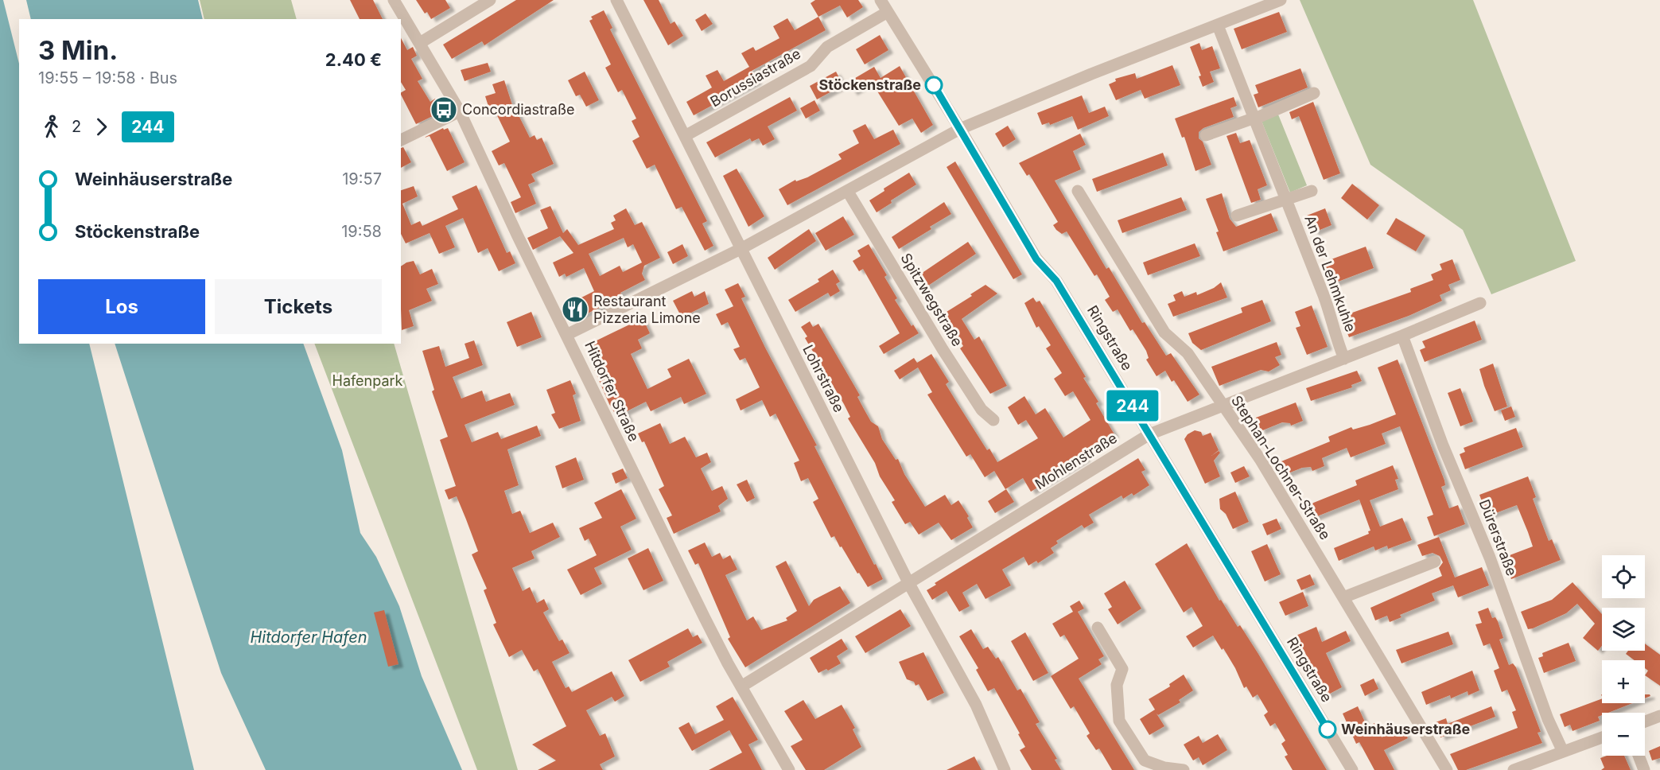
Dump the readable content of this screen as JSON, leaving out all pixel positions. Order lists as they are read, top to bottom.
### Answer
{
  "streets": {
    "street": [
      "Borussiastraße",
      "An der Lehmkuhle",
      "Spitzwegstraße",
      "Ringstraße",
      "Lohrstraße",
      "Hitdorfer Straße",
      "Mohlenstraße",
      "Stephan-Lochner-Straße",
      "Dürerstraße"
    ]
  },
  "crossings": [
    ["Borussiastraße", "Ringstraße"],
    ["Borussiastraße", "Lohrstraße"],
    ["An der Lehmkuhle", "Mohlenstraße"],
    ["Ringstraße", "Mohlenstraße"],
    ["Lohrstraße", "Mohlenstraße"],
    ["Hitdorfer Straße", "Mohlenstraße"],
    ["Mohlenstraße", "Stephan-Lochner-Straße"],
    ["Mohlenstraße", "Dürerstraße"]
  ],
  "water": ["Hitdorfer Hafen"],
  "parks": ["Hafenpark"],
  "places": {
    "other": ["Stöckenstraße", "Weinhäuserstraße"],
    "bus stop": ["Concordiastraße"],
    "restaurant": ["Restaurant Pizzeria Limone"]
  },
  "lines": ["bus line 244"],
  "page": {
    "on_map": "244",
    "heading": ["3 Min.", "19:55 – 19:58 · Bus", "2.40 €"],
    "legs": ["2", "244"],
    "list": [
      {
        "name": "Weinhäuserstraße",
        "value": "19:57"
      },
      {
        "name": "Stöckenstraße",
        "value": "19:58"
      }
    ],
    "buttons": ["Los", "Tickets"],
    "map_buttons": ["+", "−"]
  }
}
